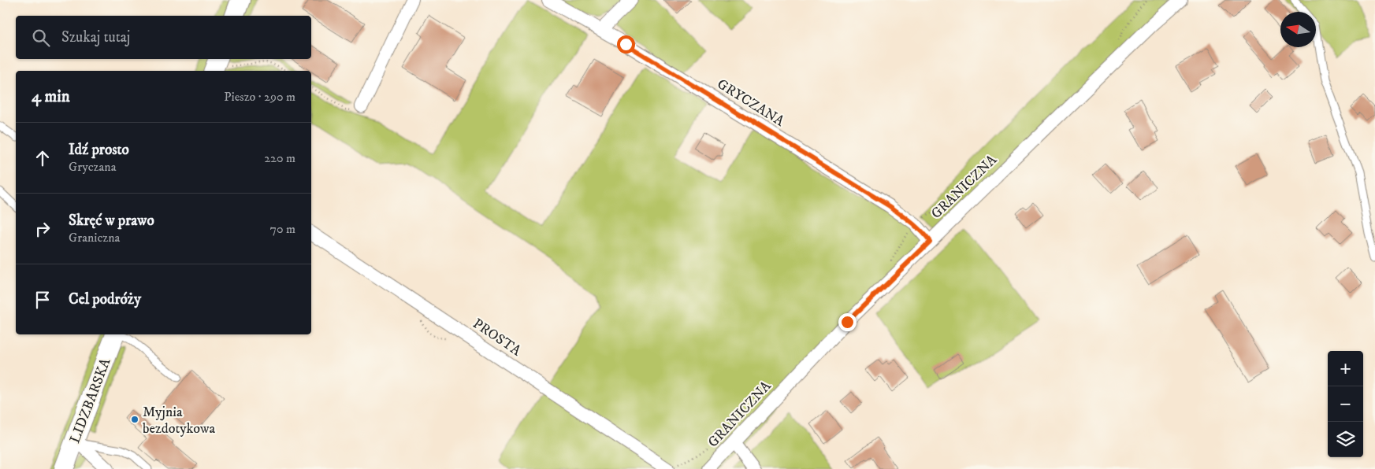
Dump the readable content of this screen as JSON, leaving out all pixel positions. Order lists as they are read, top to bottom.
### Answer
{
  "streets": {
    "main road": ["LIDZBARSKA"],
    "street": ["GRYCZANA", "GRANICZNA", "PROSTA"]
  },
  "crossings": [
    ["GRYCZANA", "GRANICZNA"]
  ],
  "places": ["Myjnia bezdotykowa"],
  "north": "left",
  "page": {
    "search": "Szukaj tutaj",
    "heading": ["4 min", "Pieszo · 290 m"],
    "list": [
      ["Idź prosto", "Gryczana", "220 m"],
      ["Skręć w prawo", "Graniczna", "70 m"],
      "Cel podróży"
    ],
    "map_buttons": ["+", "−"]
  }
}
